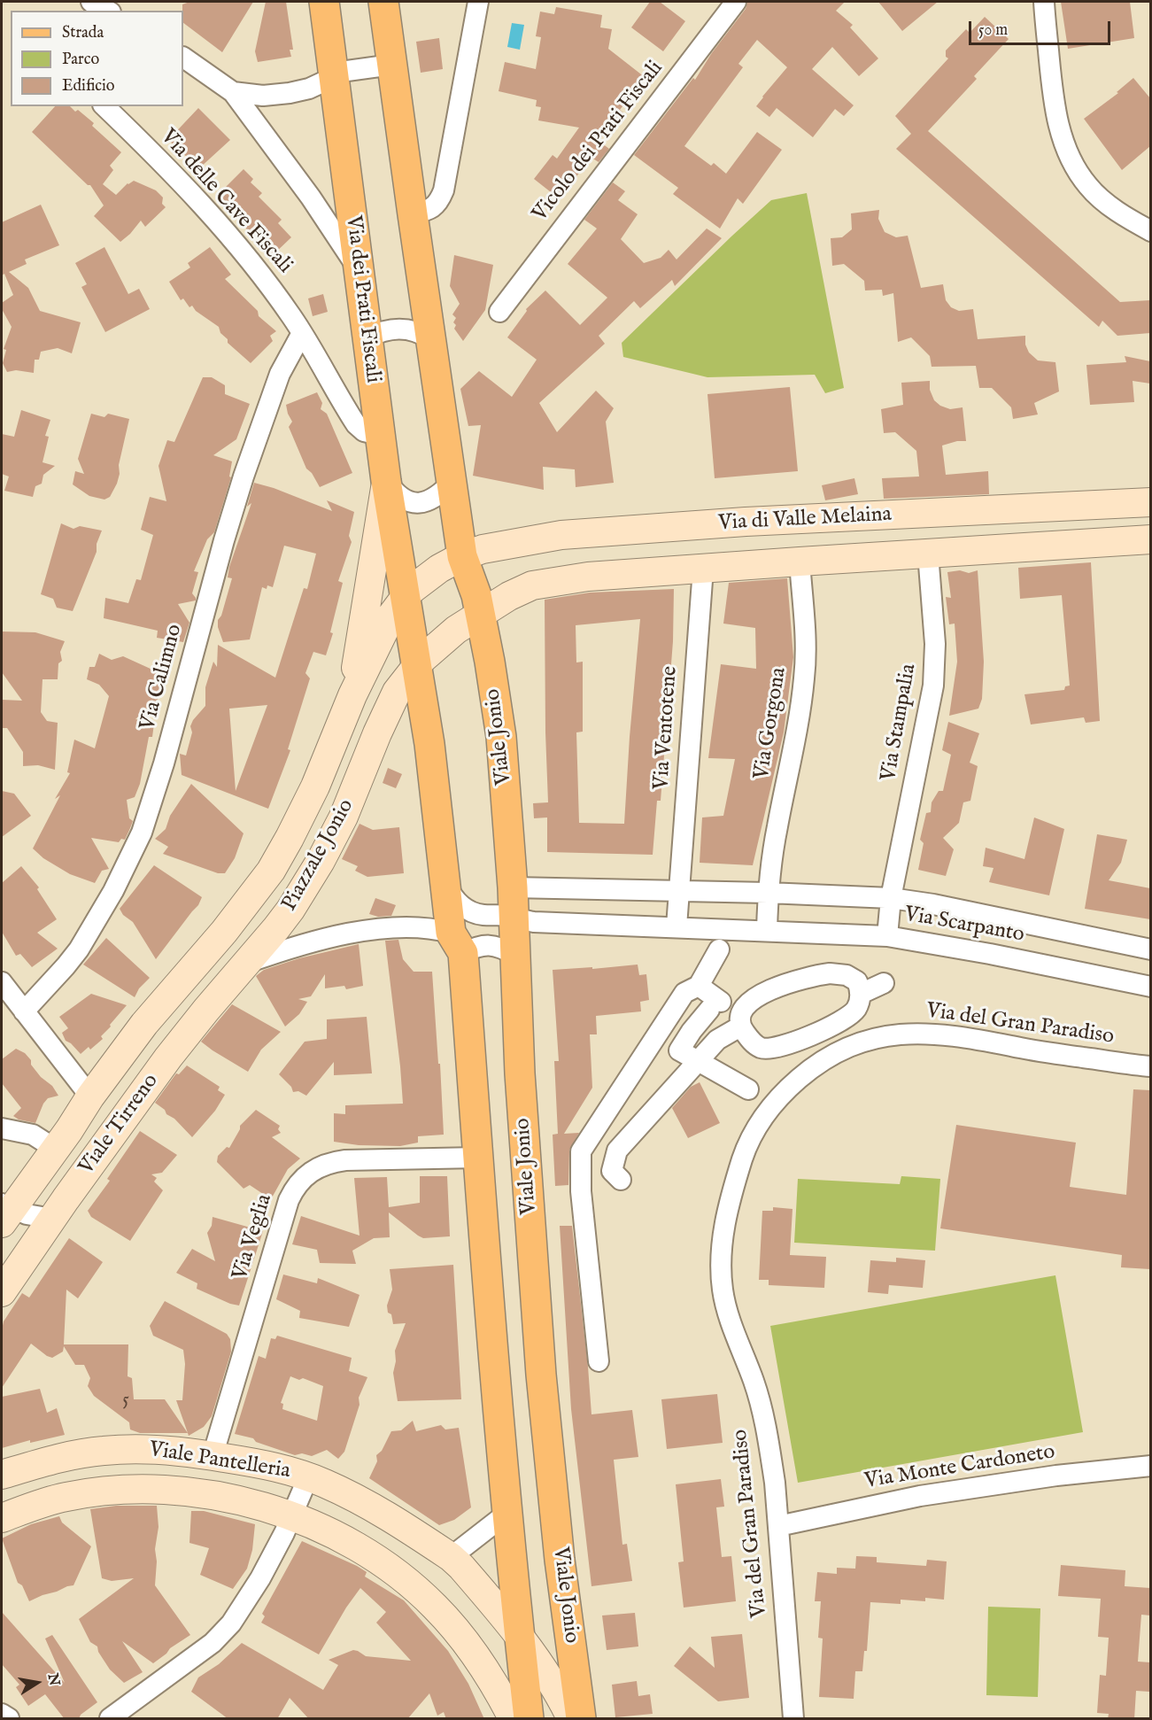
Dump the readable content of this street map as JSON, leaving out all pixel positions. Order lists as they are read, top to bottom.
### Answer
{
  "streets": {
    "main road": [
      "Via dei Prati Fiscali",
      "Via di Valle Melaina",
      "Viale Jonio",
      "Piazzale Jonio",
      "Viale Tirreno",
      "Viale Pantelleria"
    ],
    "street": [
      "Vicolo dei Prati Fiscali",
      "Via delle Cave Fiscali",
      "Via Calimno",
      "Via Stampalia",
      "Via Gorgona",
      "Via Ventotene",
      "Via Scarpanto",
      "Via del Gran Paradiso",
      "Via Veglia",
      "Via Monte Cardoneto"
    ]
  },
  "crossings": [
    ["Via delle Cave Fiscali", "Via dei Prati Fiscali"],
    ["Via delle Cave Fiscali", "Via Calimno"],
    ["Via dei Prati Fiscali", "Piazzale Jonio"],
    ["Via di Valle Melaina", "Via Stampalia"],
    ["Via di Valle Melaina", "Via Gorgona"],
    ["Via di Valle Melaina", "Via Ventotene"],
    ["Via di Valle Melaina", "Viale Jonio"],
    ["Via di Valle Melaina", "Piazzale Jonio"],
    ["Via Stampalia", "Via Scarpanto"],
    ["Via Gorgona", "Via Scarpanto"],
    ["Via Ventotene", "Via Scarpanto"],
    ["Viale Jonio", "Piazzale Jonio"],
    ["Viale Jonio", "Via Scarpanto"],
    ["Piazzale Jonio", "Viale Tirreno"],
    ["Via del Gran Paradiso", "Via Monte Cardoneto"],
    ["Via Veglia", "Viale Pantelleria"]
  ],
  "house_numbers": ["5"],
  "legend": ["Strada", "Parco", "Edificio"],
  "scale_bar": "50 m",
  "north": "right"
}
